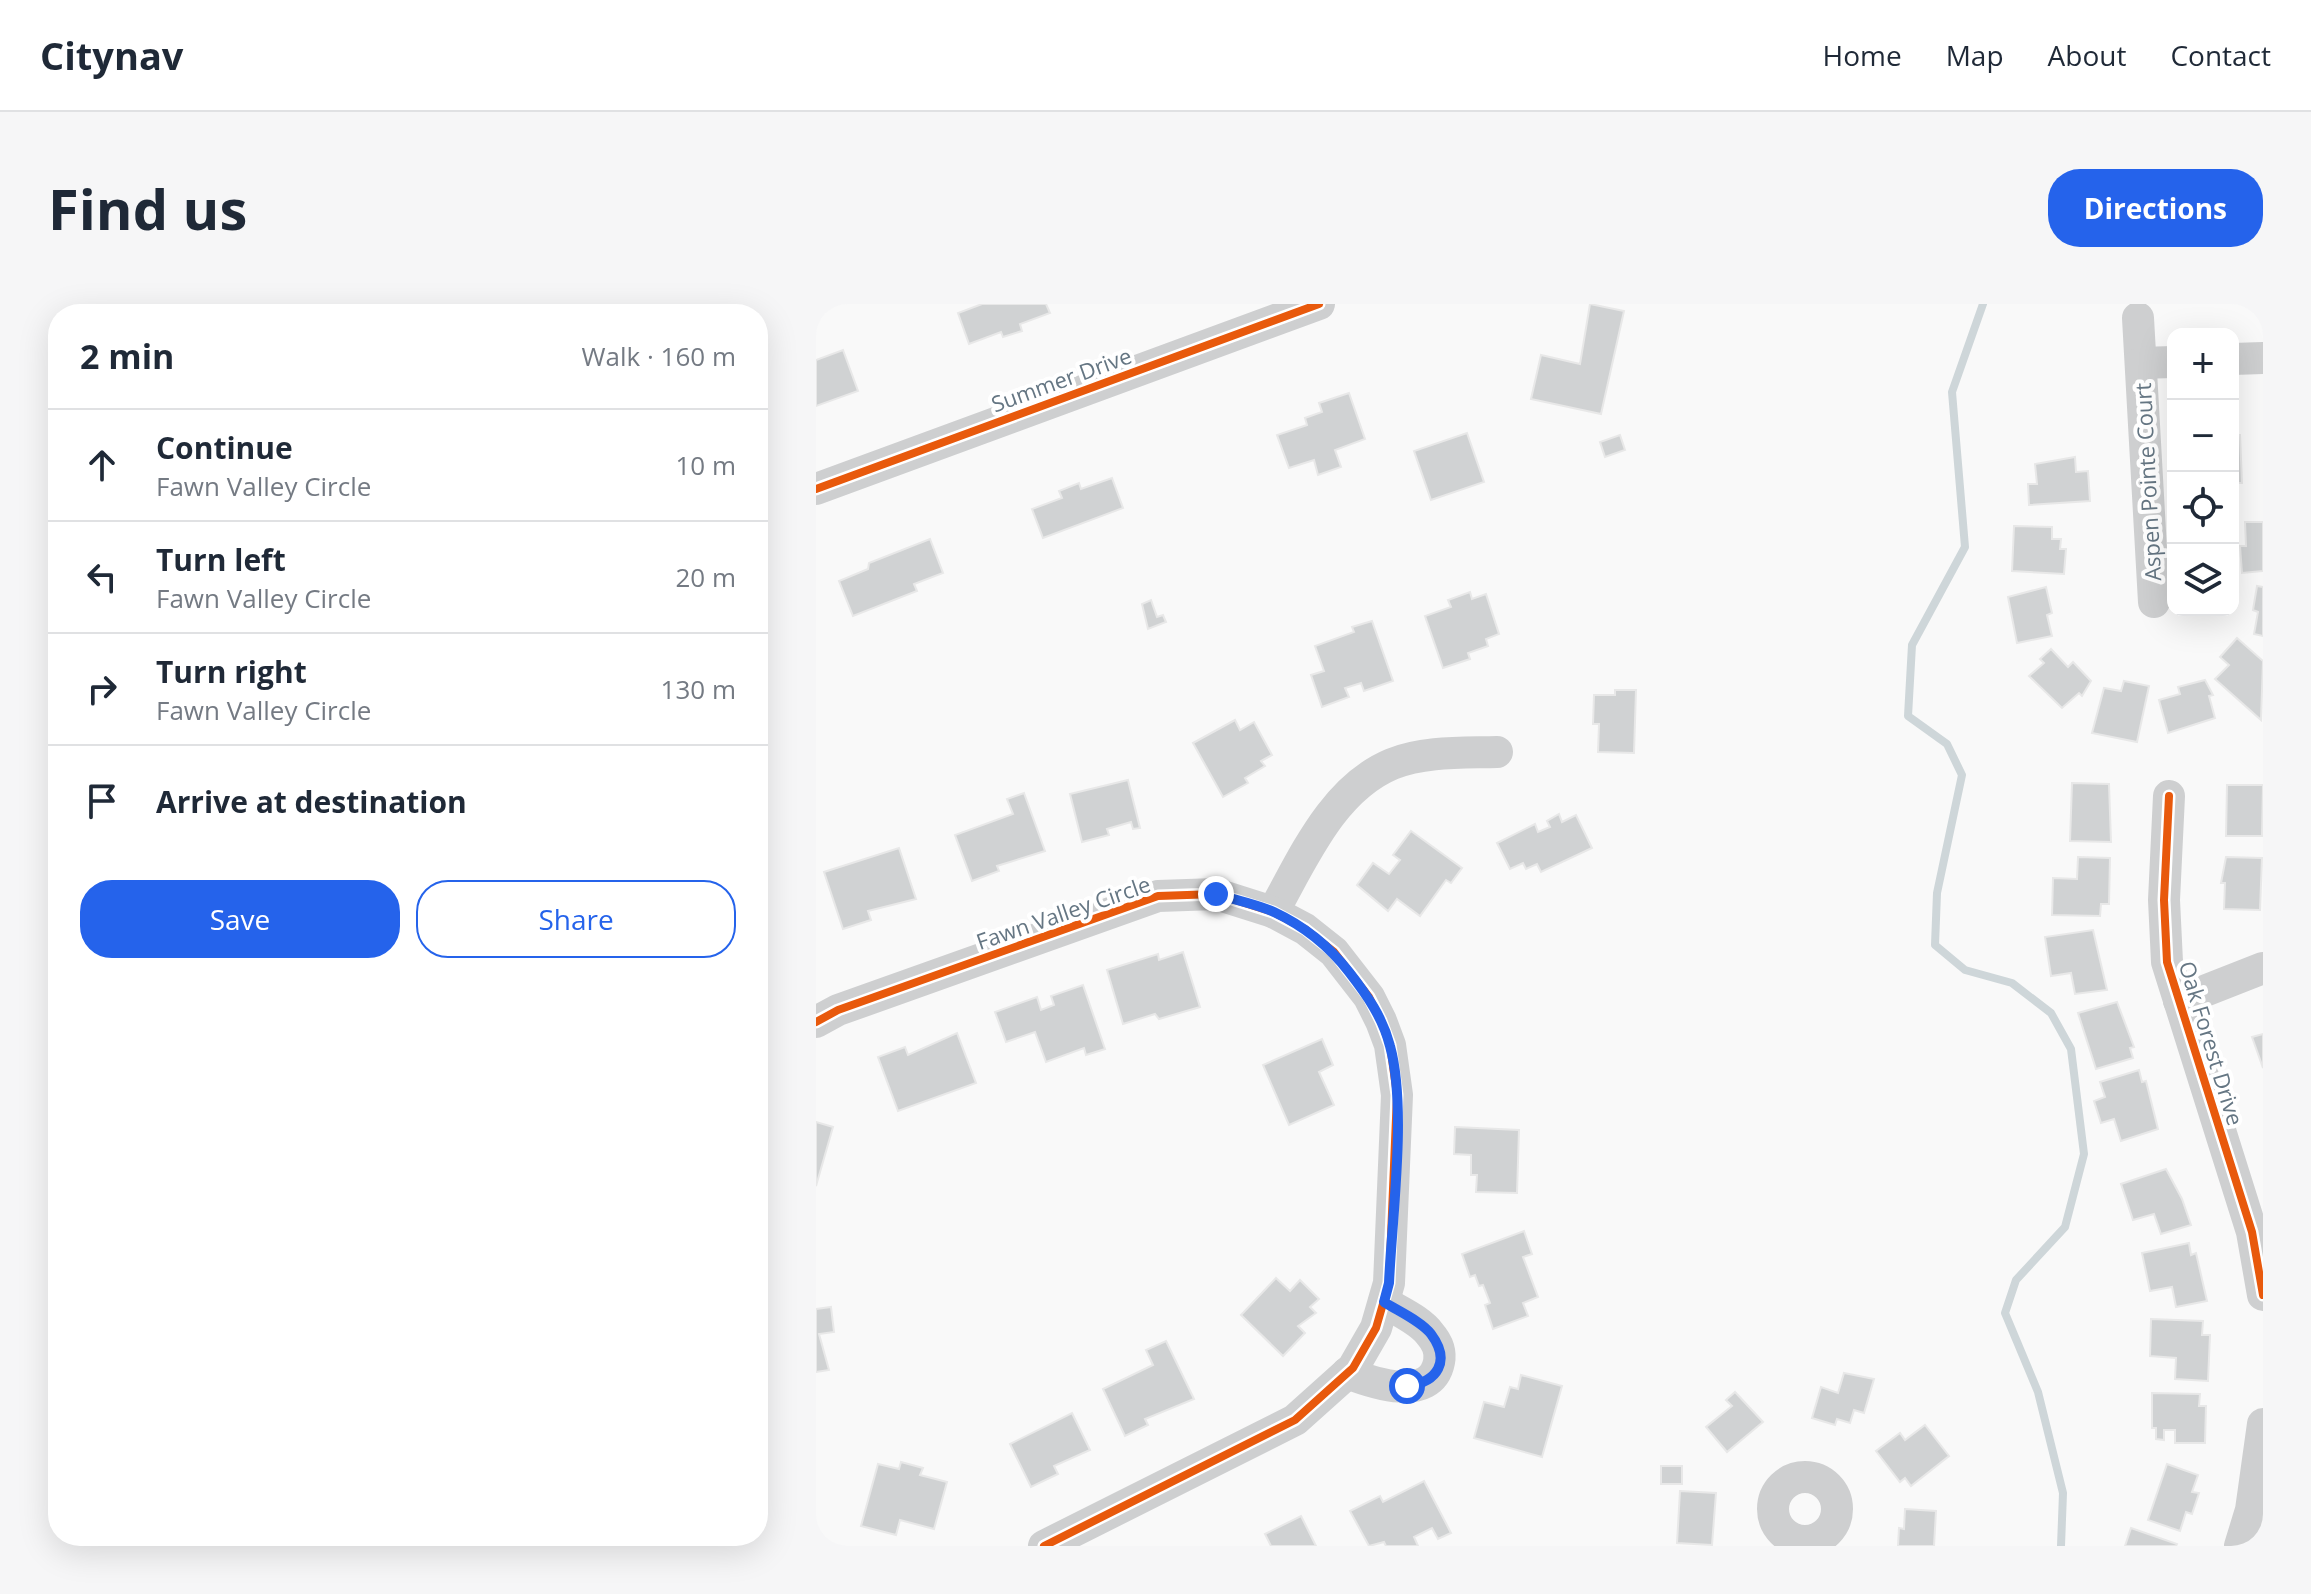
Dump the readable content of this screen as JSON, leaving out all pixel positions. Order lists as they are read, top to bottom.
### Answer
{
  "streets": {
    "street": [
      "Summer Drive",
      "Aspen Pointe Court",
      "Fawn Valley Circle",
      "Oak Forest Drive"
    ]
  },
  "page": {
    "header": "Citynav",
    "nav": [
      "Home",
      "Map",
      "About",
      "Contact"
    ],
    "buttons": [
      "Directions",
      ["Save", "Share"]
    ],
    "title": "Find us",
    "heading": ["2 min", "Walk · 160 m"],
    "map_buttons": ["+", "−"],
    "list": [
      ["Continue", "Fawn Valley Circle", "10 m"],
      ["Turn left", "Fawn Valley Circle", "20 m"],
      ["Turn right", "Fawn Valley Circle", "130 m"],
      "Arrive at destination"
    ]
  }
}
